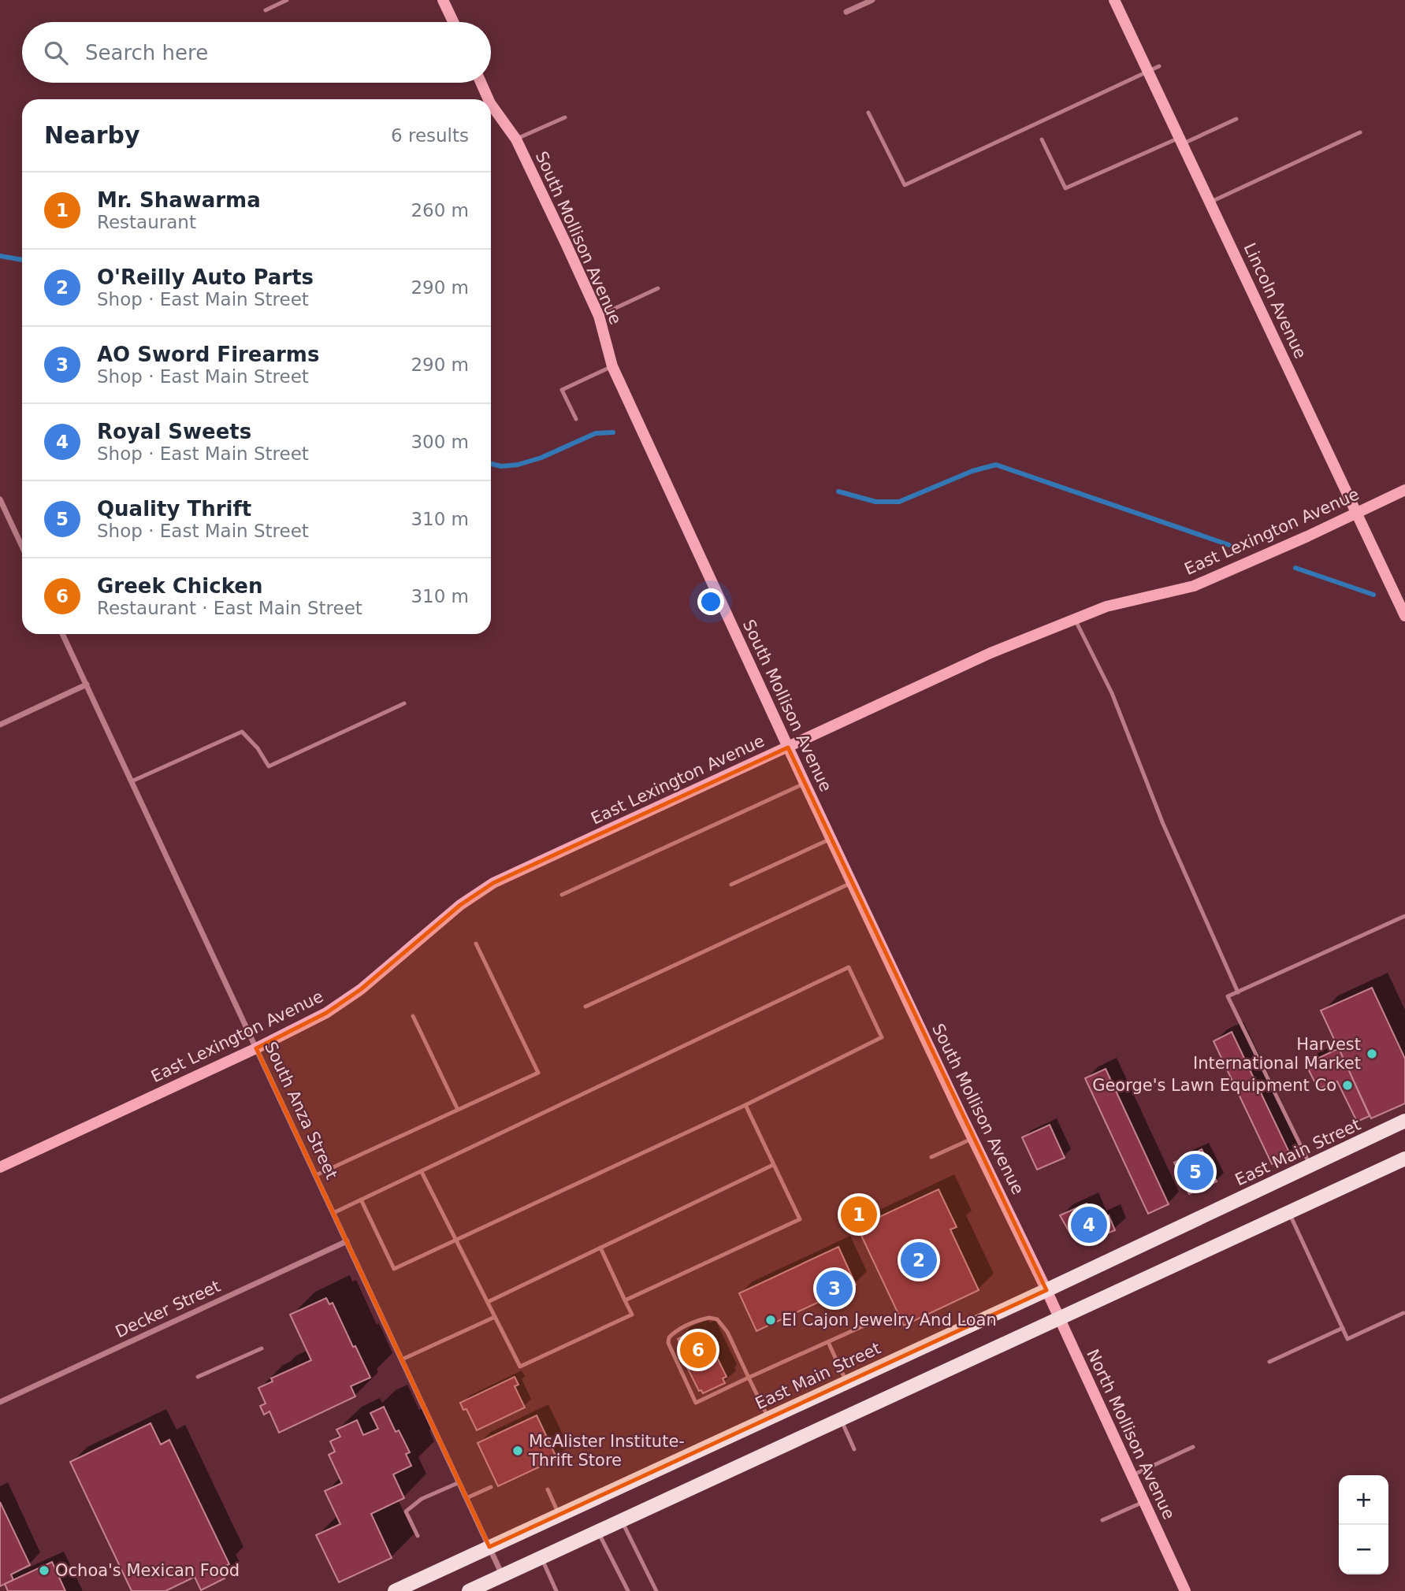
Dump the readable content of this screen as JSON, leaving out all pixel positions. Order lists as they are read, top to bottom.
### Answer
{
  "streets": {
    "main road": ["East Main Street"],
    "street": [
      "South Mollison Avenue",
      "Lincoln Avenue",
      "East Lexington Avenue",
      "South Anza Street",
      "Decker Street",
      "North Mollison Avenue"
    ]
  },
  "crossings": [
    ["South Mollison Avenue", "East Lexington Avenue"],
    ["South Mollison Avenue", "East Main Street"],
    ["South Mollison Avenue", "North Mollison Avenue"],
    ["Lincoln Avenue", "East Lexington Avenue"],
    ["East Lexington Avenue", "South Anza Street"],
    ["South Anza Street", "East Main Street"],
    ["South Anza Street", "Decker Street"],
    ["East Main Street", "North Mollison Avenue"]
  ],
  "places": [
    "Harvest International Market",
    "George's Lawn Equipment Co",
    "El Cajon Jewelry And Loan",
    "McAlister Institute- Thrift Store",
    "Ochoa's Mexican Food"
  ],
  "page": {
    "search": "Search here",
    "heading": ["Nearby", "6 results"],
    "list": [
      {
        "mark": "1",
        "name": "Mr. Shawarma",
        "note": "Restaurant",
        "value": "260 m"
      },
      {
        "mark": "2",
        "name": "O'Reilly Auto Parts",
        "note": "Shop · East Main Street",
        "value": "290 m"
      },
      {
        "mark": "3",
        "name": "AO Sword Firearms",
        "note": "Shop · East Main Street",
        "value": "290 m"
      },
      {
        "mark": "4",
        "name": "Royal Sweets",
        "note": "Shop · East Main Street",
        "value": "300 m"
      },
      {
        "mark": "5",
        "name": "Quality Thrift",
        "note": "Shop · East Main Street",
        "value": "310 m"
      },
      {
        "mark": "6",
        "name": "Greek Chicken",
        "note": "Restaurant · East Main Street",
        "value": "310 m"
      }
    ],
    "pins": [
      "5",
      "1",
      "4",
      "2",
      "3",
      "6"
    ],
    "map_buttons": ["+", "−"]
  }
}
